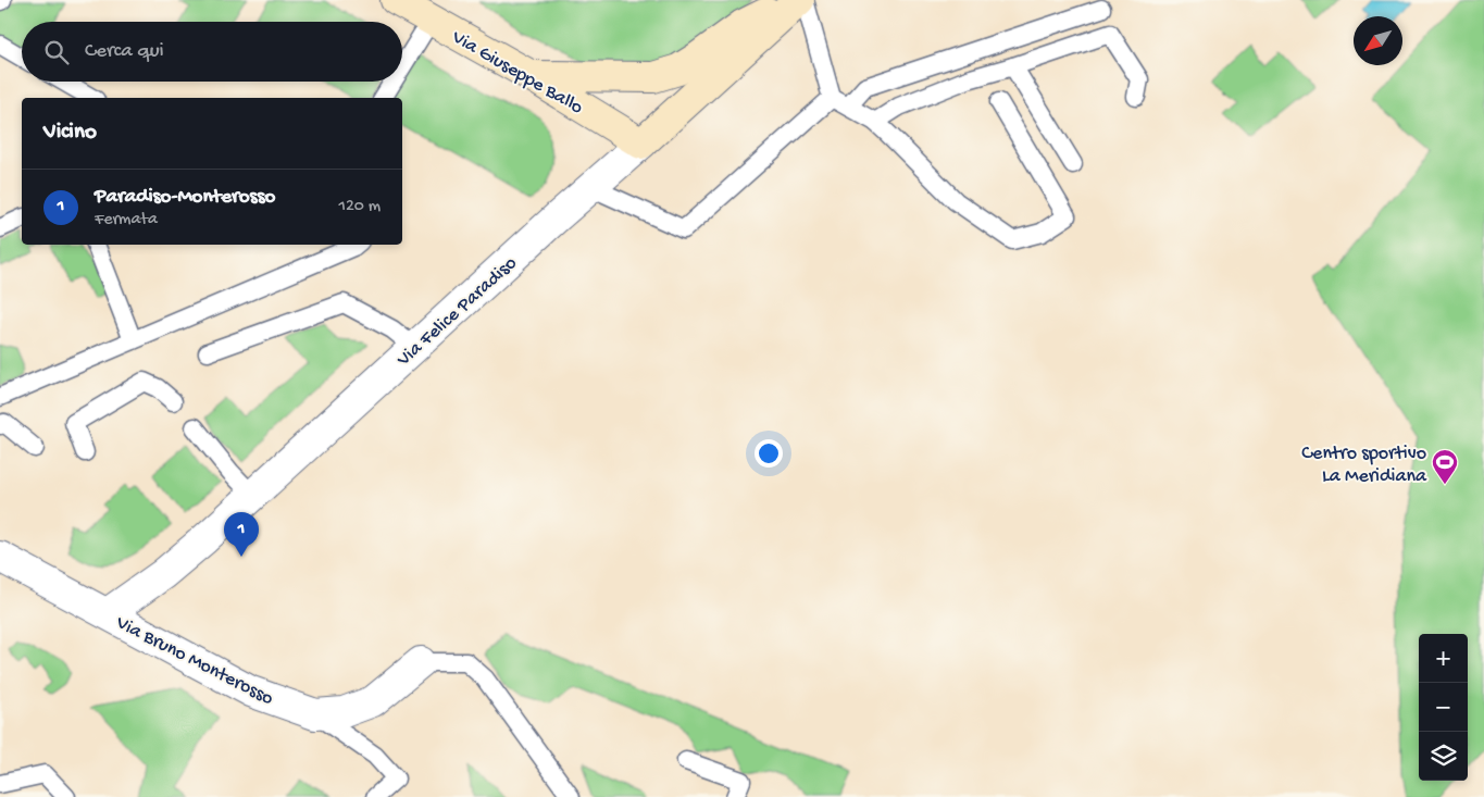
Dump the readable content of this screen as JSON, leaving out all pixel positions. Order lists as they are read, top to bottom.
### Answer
{
  "streets": {
    "main road": ["Via Giuseppe Ballo", "Via Felice Paradiso"],
    "street": ["Via Bruno Monterosso"]
  },
  "crossings": [
    ["Via Giuseppe Ballo", "Via Felice Paradiso"],
    ["Via Felice Paradiso", "Via Bruno Monterosso"]
  ],
  "places": {
    "sports": ["Centro sportivo La Meridiana"]
  },
  "north": "bottom left",
  "page": {
    "search": "Cerca qui",
    "heading": "Vicino",
    "list": [
      {
        "mark": "1",
        "name": "Paradiso-Monterosso",
        "note": "Fermata",
        "value": "120 m"
      }
    ],
    "pins": "1",
    "map_buttons": ["+", "−"]
  }
}
